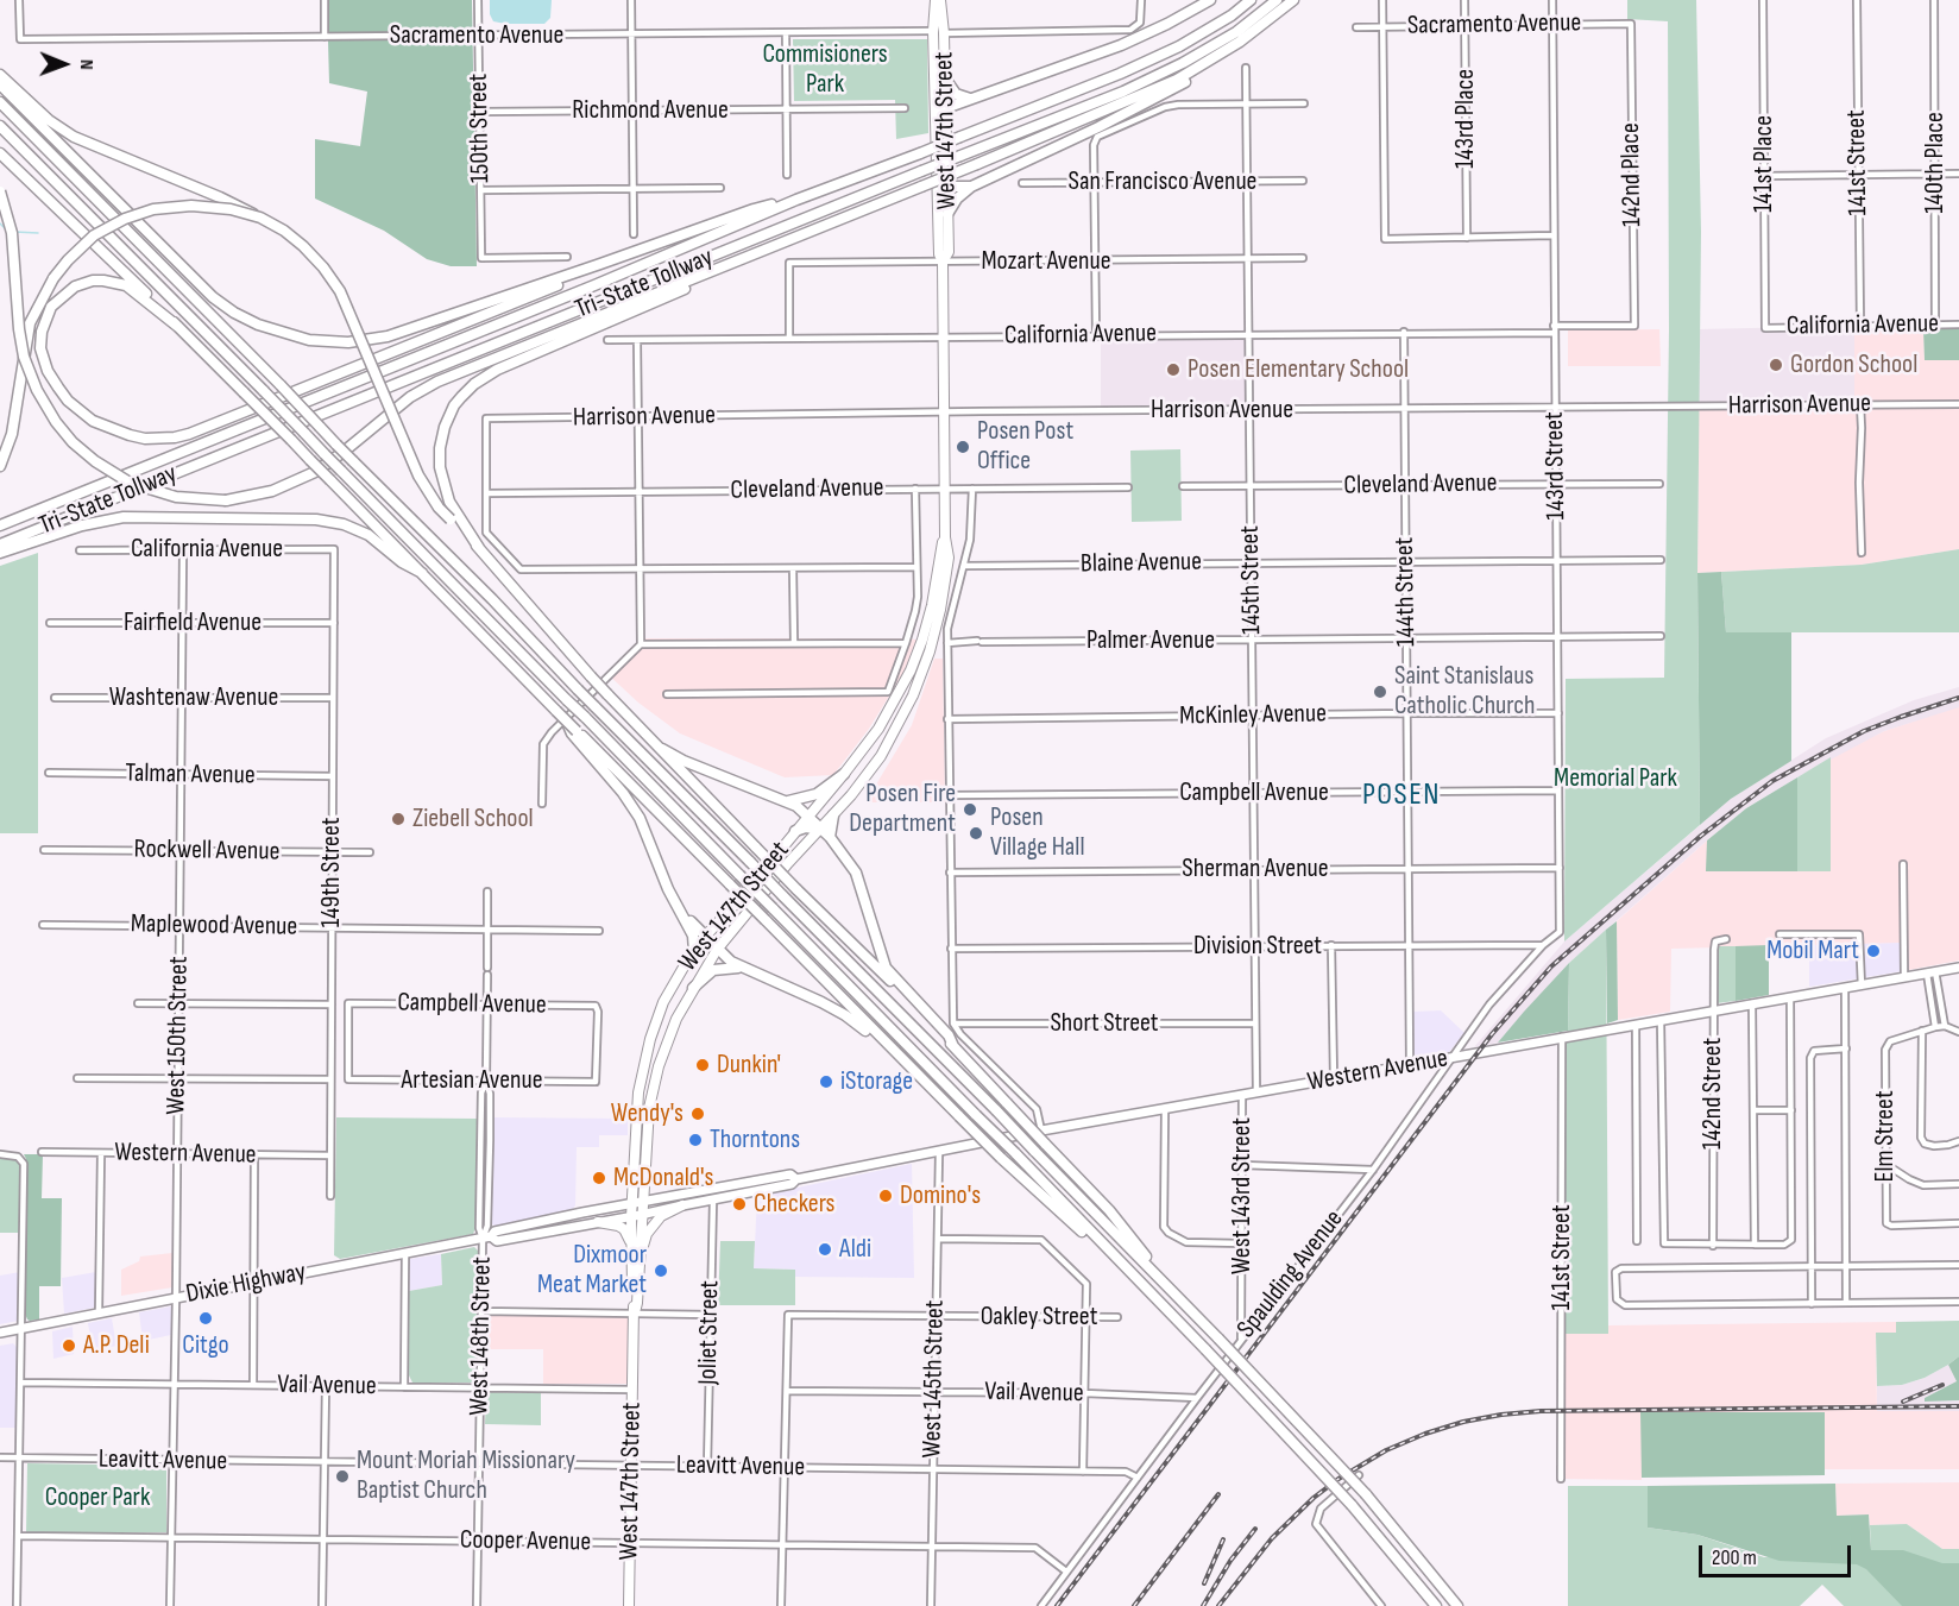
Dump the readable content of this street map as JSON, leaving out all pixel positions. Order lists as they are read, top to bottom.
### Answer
{
  "streets": {
    "highway": ["Tri-State Tollway"],
    "main road": ["West 147th Street", "Western Avenue", "Dixie Highway"],
    "street": [
      "Sacramento Avenue",
      "Richmond Avenue",
      "143rd Place",
      "150th Street",
      "141st Street",
      "140th Place",
      "141st Place",
      "142nd Place",
      "San Francisco Avenue",
      "Mozart Avenue",
      "California Avenue",
      "Harrison Avenue",
      "143rd Street",
      "Cleveland Avenue",
      "Blaine Avenue",
      "145th Street",
      "144th Street",
      "Fairfield Avenue",
      "Palmer Avenue",
      "Washtenaw Avenue",
      "McKinley Avenue",
      "Talman Avenue",
      "Campbell Avenue",
      "Rockwell Avenue",
      "Sherman Avenue",
      "149th Street",
      "Maplewood Avenue",
      "Division Street",
      "Short Street",
      "West 150th Street",
      "Artesian Avenue",
      "142nd Street",
      "Elm Street",
      "West 143rd Street",
      "Spaulding Avenue",
      "Oakley Street",
      "Joliet Street",
      "West 148th Street",
      "West 145th Street",
      "Vail Avenue",
      "Leavitt Avenue",
      "Cooper Avenue"
    ]
  },
  "crossings": [
    ["Sacramento Avenue", "143rd Place"],
    ["Sacramento Avenue", "150th Street"],
    ["Sacramento Avenue", "West 147th Street"],
    ["Sacramento Avenue", "142nd Place"],
    ["Sacramento Avenue", "143rd Street"],
    ["Richmond Avenue", "150th Street"],
    ["West 147th Street", "Mozart Avenue"],
    ["West 147th Street", "California Avenue"],
    ["West 147th Street", "Harrison Avenue"],
    ["West 147th Street", "Cleveland Avenue"],
    ["West 147th Street", "Western Avenue"],
    ["West 147th Street", "Dixie Highway"],
    ["West 147th Street", "Vail Avenue"],
    ["West 147th Street", "Leavitt Avenue"],
    ["West 147th Street", "Cooper Avenue"],
    ["141st Street", "California Avenue"],
    ["141st Street", "Western Avenue"],
    ["140th Place", "California Avenue"],
    ["141st Place", "California Avenue"],
    ["142nd Place", "California Avenue"],
    ["San Francisco Avenue", "145th Street"],
    ["Mozart Avenue", "California Avenue"],
    ["Mozart Avenue", "145th Street"],
    ["California Avenue", "143rd Street"],
    ["California Avenue", "145th Street"],
    ["California Avenue", "144th Street"],
    ["California Avenue", "149th Street"],
    ["California Avenue", "West 150th Street"],
    ["Harrison Avenue", "143rd Street"],
    ["Harrison Avenue", "Cleveland Avenue"],
    ["Harrison Avenue", "145th Street"],
    ["Harrison Avenue", "144th Street"],
    ["143rd Street", "Cleveland Avenue"],
    ["143rd Street", "Blaine Avenue"],
    ["143rd Street", "Palmer Avenue"],
    ["143rd Street", "McKinley Avenue"],
    ["143rd Street", "Campbell Avenue"],
    ["143rd Street", "Sherman Avenue"],
    ["143rd Street", "Division Street"],
    ["143rd Street", "Spaulding Avenue"],
    ["Cleveland Avenue", "145th Street"],
    ["Cleveland Avenue", "144th Street"],
    ["Blaine Avenue", "145th Street"],
    ["Blaine Avenue", "144th Street"],
    ["145th Street", "Palmer Avenue"],
    ["145th Street", "McKinley Avenue"],
    ["145th Street", "Campbell Avenue"],
    ["145th Street", "Sherman Avenue"],
    ["145th Street", "Division Street"],
    ["145th Street", "Short Street"],
    ["145th Street", "Western Avenue"],
    ["144th Street", "Palmer Avenue"],
    ["144th Street", "McKinley Avenue"],
    ["144th Street", "Campbell Avenue"],
    ["144th Street", "Sherman Avenue"],
    ["144th Street", "Division Street"],
    ["144th Street", "Western Avenue"],
    ["Fairfield Avenue", "149th Street"],
    ["Fairfield Avenue", "West 150th Street"],
    ["Washtenaw Avenue", "149th Street"],
    ["Washtenaw Avenue", "West 150th Street"],
    ["Talman Avenue", "149th Street"],
    ["Talman Avenue", "West 150th Street"],
    ["Campbell Avenue", "Artesian Avenue"],
    ["Campbell Avenue", "West 148th Street"],
    ["Rockwell Avenue", "149th Street"],
    ["Rockwell Avenue", "West 150th Street"],
    ["149th Street", "Maplewood Avenue"],
    ["149th Street", "Western Avenue"],
    ["Maplewood Avenue", "West 150th Street"],
    ["Maplewood Avenue", "West 148th Street"],
    ["Division Street", "Spaulding Avenue"],
    ["West 150th Street", "Western Avenue"],
    ["West 150th Street", "Dixie Highway"],
    ["West 150th Street", "Vail Avenue"],
    ["West 150th Street", "Leavitt Avenue"],
    ["West 150th Street", "Cooper Avenue"],
    ["Western Avenue", "142nd Street"],
    ["Western Avenue", "West 143rd Street"],
    ["Western Avenue", "Spaulding Avenue"],
    ["Western Avenue", "Dixie Highway"],
    ["Western Avenue", "Joliet Street"],
    ["Western Avenue", "West 145th Street"],
    ["Artesian Avenue", "West 148th Street"],
    ["West 143rd Street", "Spaulding Avenue"],
    ["Spaulding Avenue", "Vail Avenue"],
    ["Spaulding Avenue", "Leavitt Avenue"],
    ["Spaulding Avenue", "Cooper Avenue"],
    ["Dixie Highway", "West 148th Street"],
    ["Oakley Street", "West 145th Street"],
    ["Oakley Street", "Vail Avenue"],
    ["Joliet Street", "Leavitt Avenue"],
    ["West 148th Street", "Vail Avenue"],
    ["West 148th Street", "Leavitt Avenue"],
    ["West 148th Street", "Cooper Avenue"],
    ["West 145th Street", "Vail Avenue"],
    ["West 145th Street", "Leavitt Avenue"],
    ["West 145th Street", "Cooper Avenue"]
  ],
  "districts": ["POSEN"],
  "parks": ["Commisioners Park", "Memorial Park", "Cooper Park"],
  "places": [
    "Gordon School",
    "Posen Elementary School",
    "Posen Post Office",
    "Saint Stanislaus Catholic Church",
    "Posen Fire Department",
    "Ziebell School",
    "Posen Village Hall",
    "Mobil Mart",
    "Dunkin'",
    "iStorage",
    "Wendy's",
    "Thorntons",
    "McDonald's",
    "Domino's",
    "Checkers",
    "Aldi",
    "Dixmoor Meat Market",
    "Citgo",
    "A.P. Deli",
    "Mount Moriah Missionary Baptist Church"
  ],
  "scale_bar": "200 m",
  "north": "right"
}
